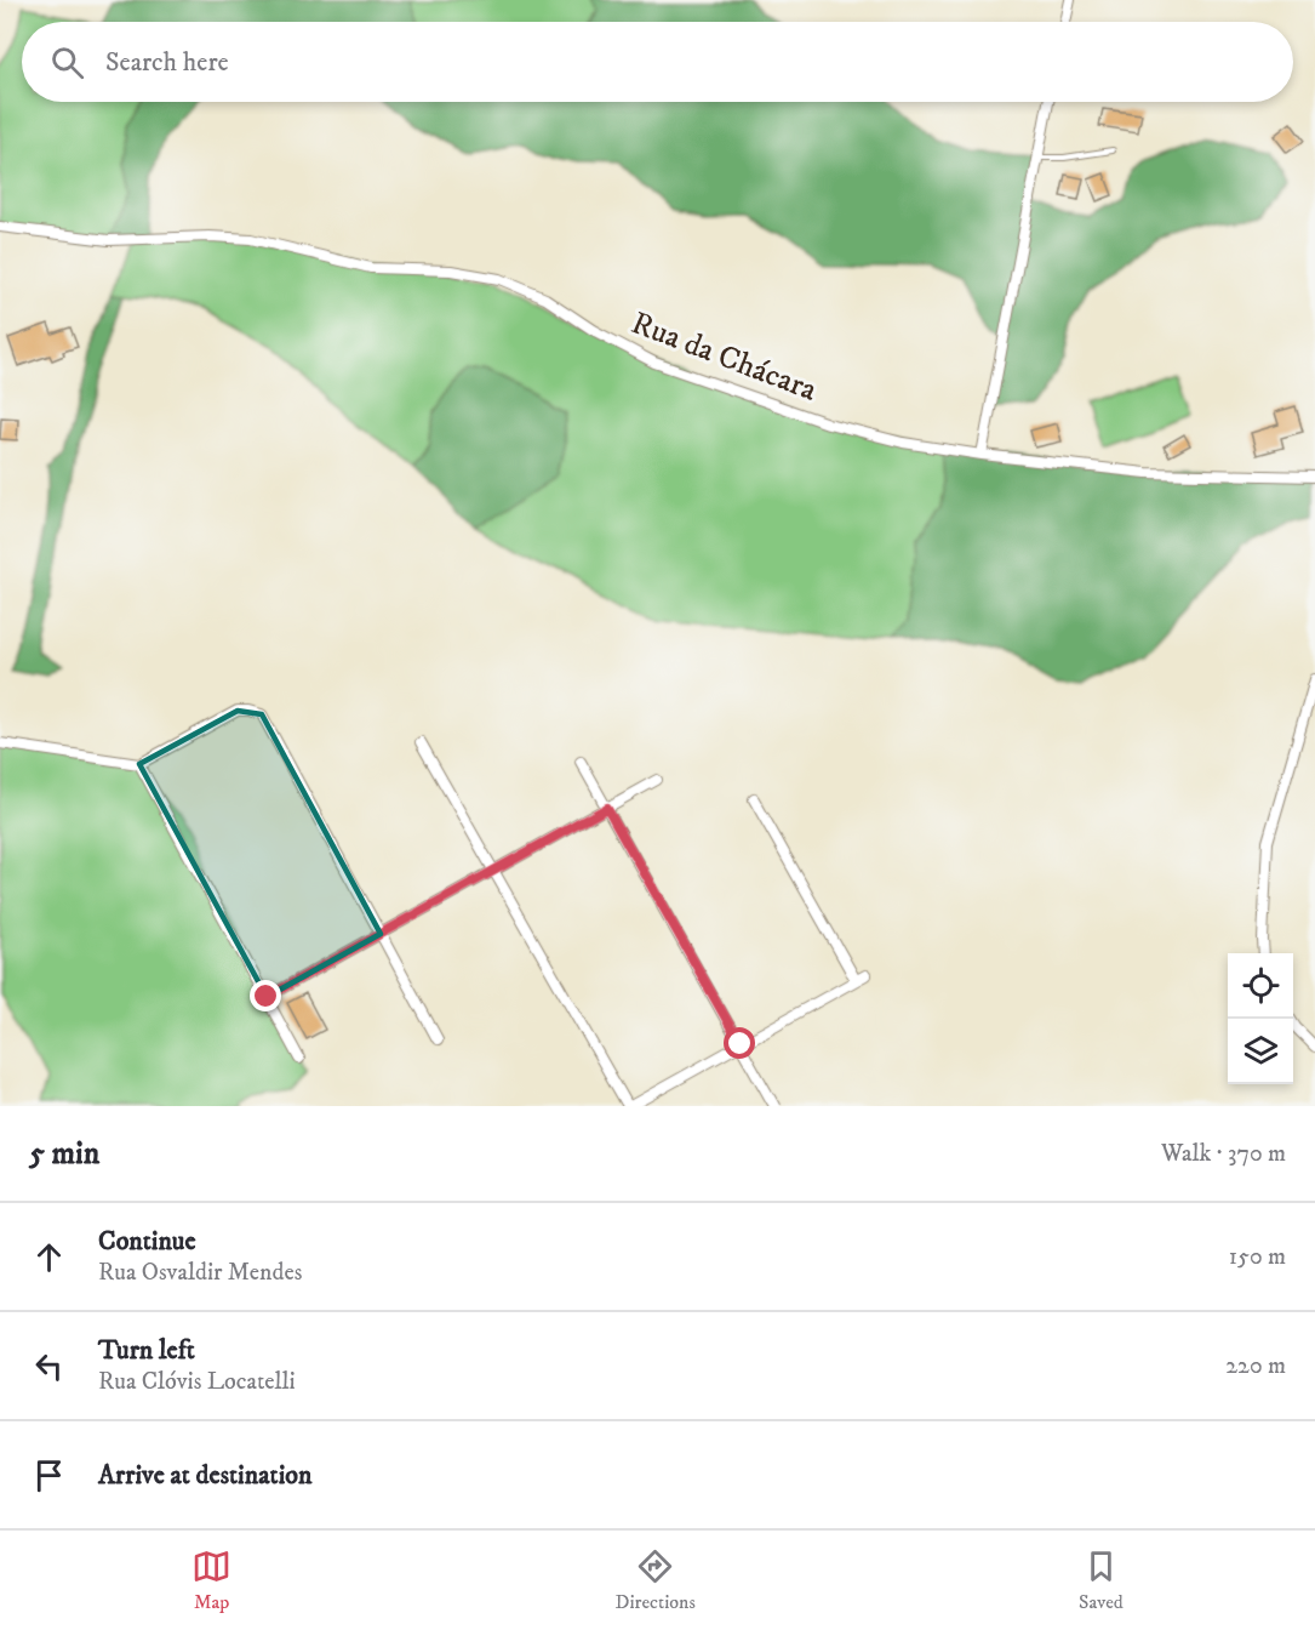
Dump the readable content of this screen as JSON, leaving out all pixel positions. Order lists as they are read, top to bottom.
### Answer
{
  "streets": {
    "street": ["Rua da Chácara"]
  },
  "page": {
    "search": "Search here",
    "heading": ["5 min", "Walk · 370 m"],
    "list": [
      ["Continue", "Rua Osvaldir Mendes", "150 m"],
      ["Turn left", "Rua Clóvis Locatelli", "220 m"],
      "Arrive at destination"
    ],
    "nav": ["Map", "Directions", "Saved"]
  }
}
